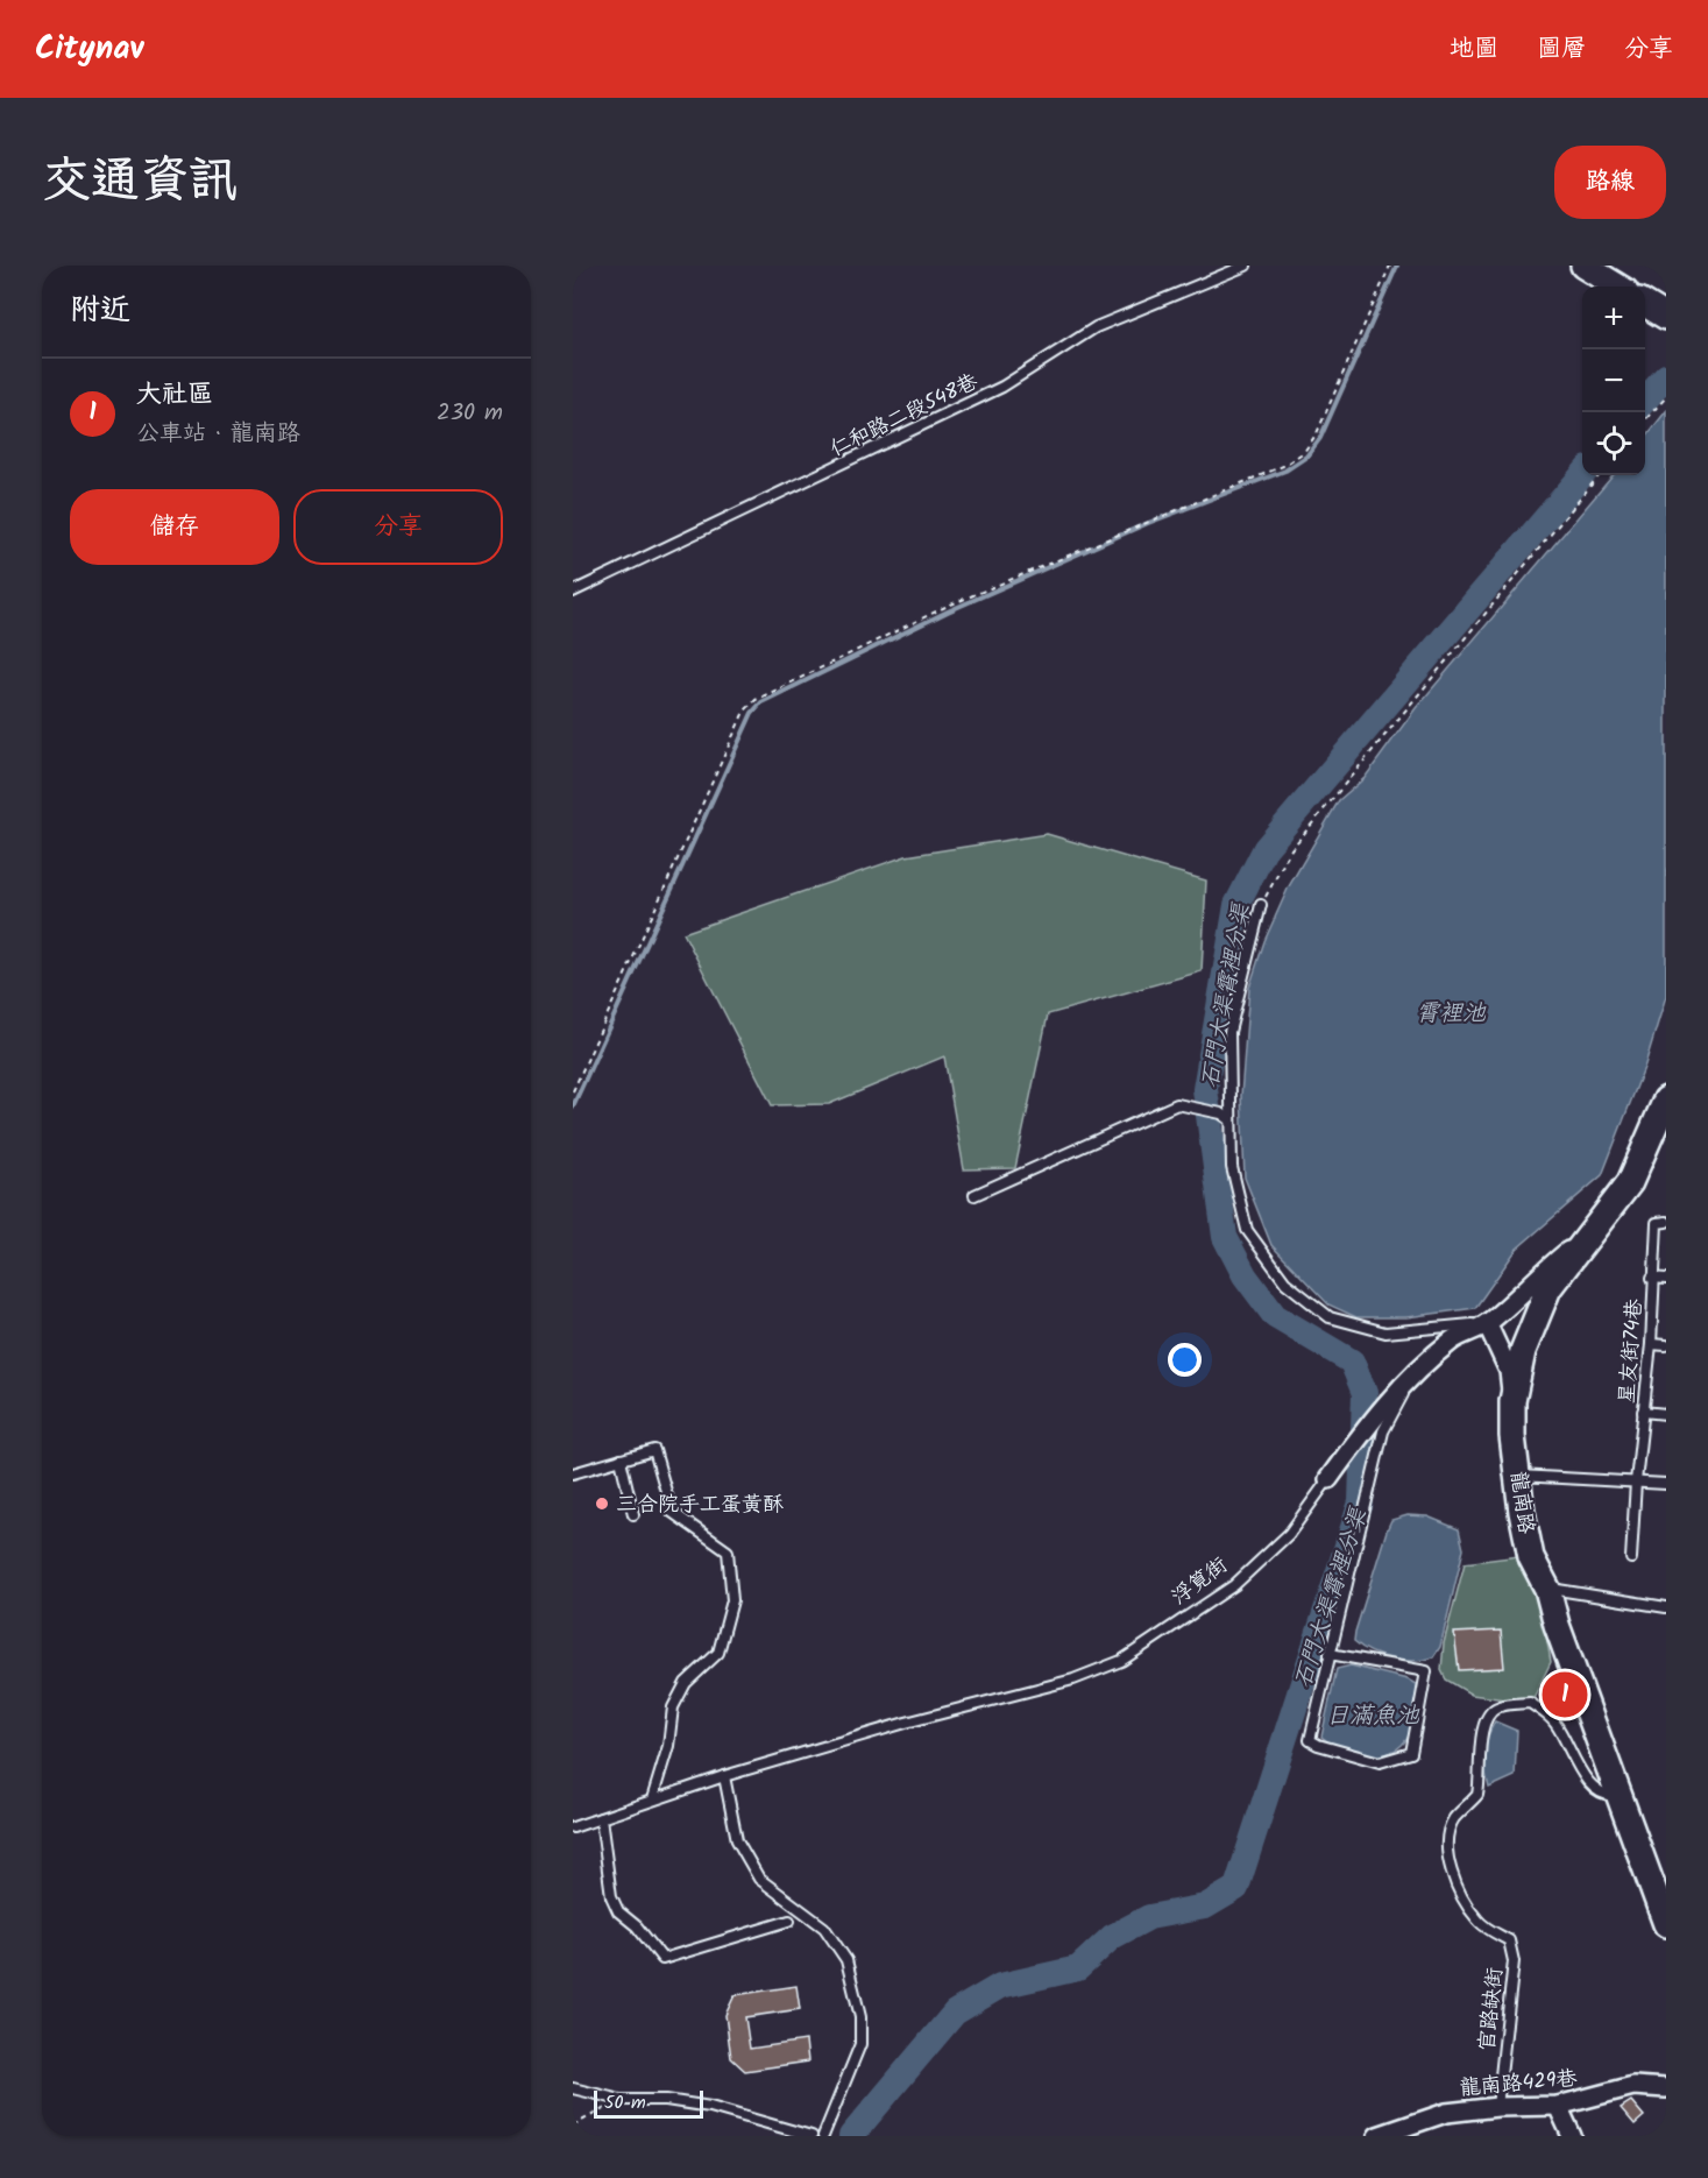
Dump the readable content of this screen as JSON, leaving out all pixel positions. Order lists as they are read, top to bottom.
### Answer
{
  "streets": {
    "main road": ["龍南路"],
    "street": ["浮筧街", "龍南路429巷"],
    "lane": ["仁和路二段548巷", "星友街74巷", "官路缺街"]
  },
  "crossings": [
    ["龍南路", "浮筧街"],
    ["龍南路", "官路缺街"],
    ["官路缺街", "龍南路429巷"]
  ],
  "water": ["石門大渠霄裡分渠", "霄裡池", "日滿魚池"],
  "places": ["三合院手工蛋黃酥"],
  "scale_bar": "50 m",
  "page": {
    "header": "Citynav",
    "nav": ["地圖", "圖層", "分享"],
    "title": "交通資訊",
    "buttons": [
      "路線",
      ["儲存", "分享"]
    ],
    "heading": "附近",
    "map_buttons": ["+", "−"],
    "list": [
      {
        "mark": "1",
        "name": "大社區",
        "note": "公車站 · 龍南路",
        "value": "230 m"
      }
    ],
    "pins": "1",
    "scale": "50 m"
  }
}
